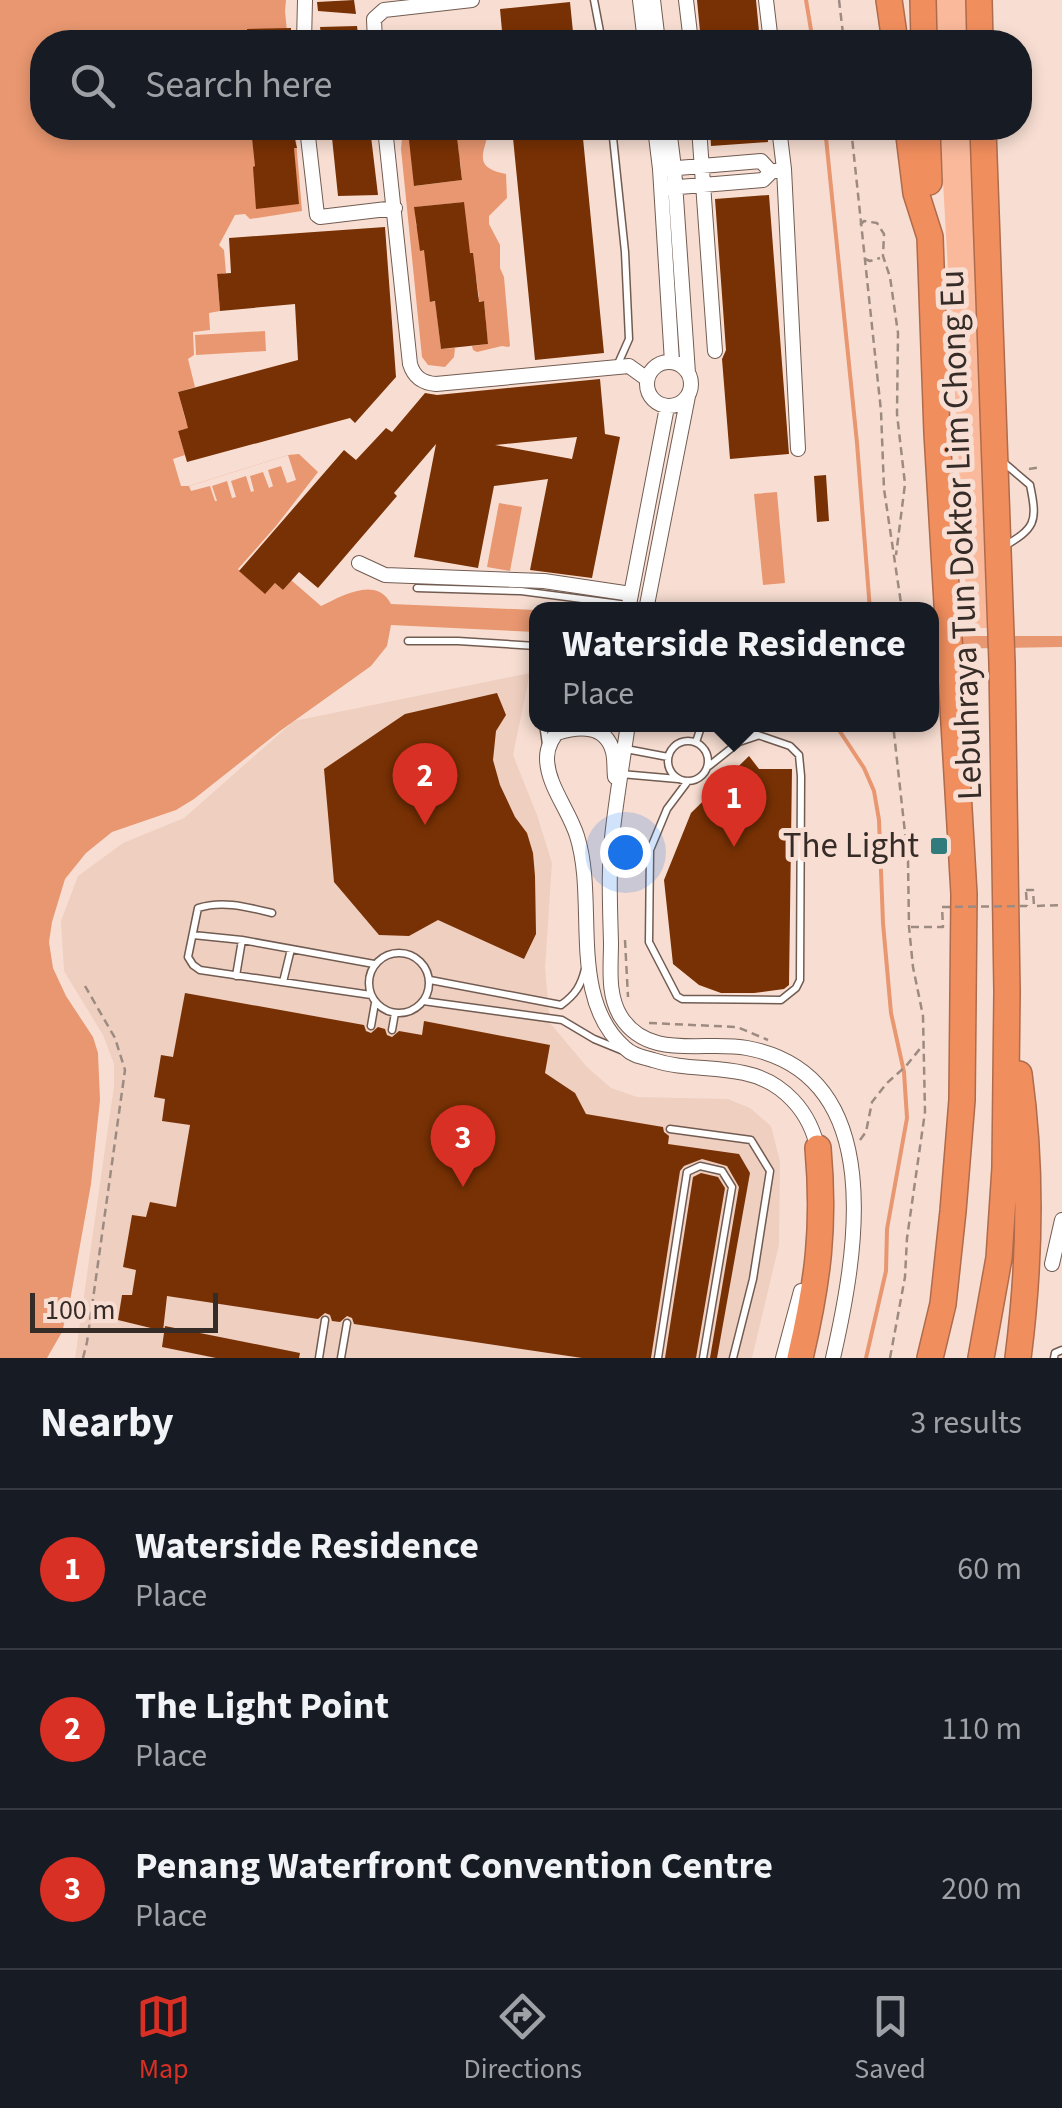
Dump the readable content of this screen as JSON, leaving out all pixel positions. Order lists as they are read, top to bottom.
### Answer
{
  "streets": {
    "highway": ["Lebuhraya Tun Doktor Lim Chong Eu"]
  },
  "places": {
    "transit": ["The Light"]
  },
  "scale_bar": "100 m",
  "page": {
    "search": "Search here",
    "popup": ["Waterside Residence", "Place"],
    "pins": ["2", "1", "3"],
    "scale": "100 m",
    "heading": ["Nearby", "3 results"],
    "list": [
      {
        "mark": "1",
        "name": "Waterside Residence",
        "note": "Place",
        "value": "60 m"
      },
      {
        "mark": "2",
        "name": "The Light Point",
        "note": "Place",
        "value": "110 m"
      },
      {
        "mark": "3",
        "name": "Penang Waterfront Convention Centre",
        "note": "Place",
        "value": "200 m"
      }
    ],
    "nav": ["Map", "Directions", "Saved"]
  }
}
